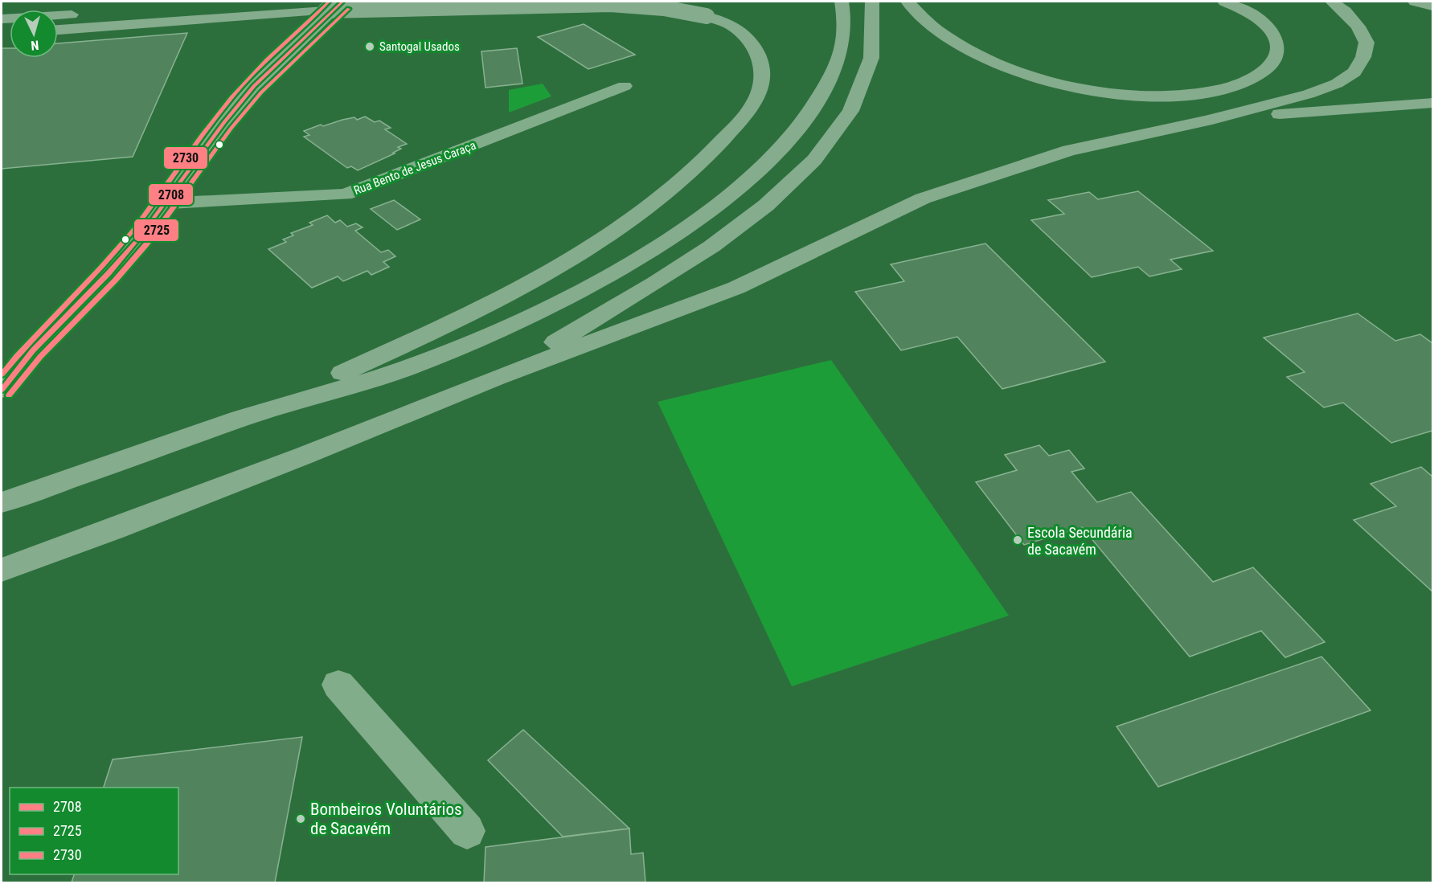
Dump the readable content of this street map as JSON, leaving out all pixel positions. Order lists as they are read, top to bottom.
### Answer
{
  "streets": {
    "street": ["Rua Bento de Jesus Caraça"]
  },
  "places": ["Santogal Usados", "Escola Secundária de Sacavém", "Bombeiros Voluntários de Sacavém"],
  "lines": ["transit line 2708", "transit line 2730", "transit line 2725"],
  "legend": ["2708", "2725", "2730"],
  "north": "bottom"
}
